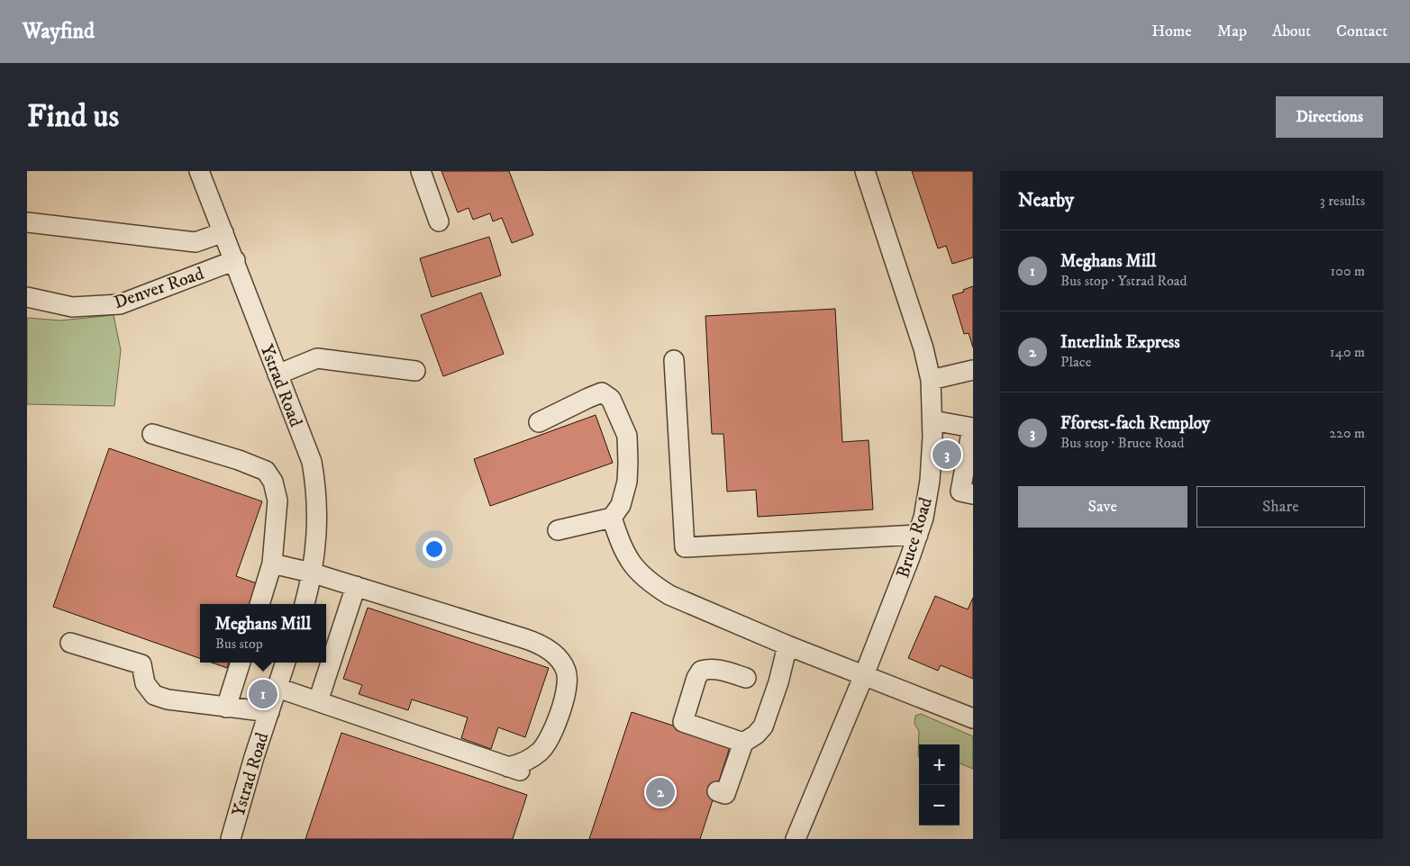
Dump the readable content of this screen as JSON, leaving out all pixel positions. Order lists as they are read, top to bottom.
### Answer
{
  "streets": {
    "street": ["Denver Road", "Ystrad Road", "Bruce Road"]
  },
  "crossings": [
    ["Denver Road", "Ystrad Road"]
  ],
  "page": {
    "header": "Wayfind",
    "nav": [
      "Home",
      "Map",
      "About",
      "Contact"
    ],
    "buttons": [
      "Directions",
      ["Save", "Share"]
    ],
    "title": "Find us",
    "heading": ["Nearby", "3 results"],
    "list": [
      {
        "mark": "1",
        "name": "Meghans Mill",
        "note": "Bus stop · Ystrad Road",
        "value": "100 m"
      },
      {
        "mark": "2",
        "name": "Interlink Express",
        "note": "Place",
        "value": "140 m"
      },
      {
        "mark": "3",
        "name": "Fforest-fach Remploy",
        "note": "Bus stop · Bruce Road",
        "value": "220 m"
      }
    ],
    "pins": ["3", "1", "2"],
    "popup": ["Meghans Mill", "Bus stop"],
    "map_buttons": ["+", "−"]
  }
}
